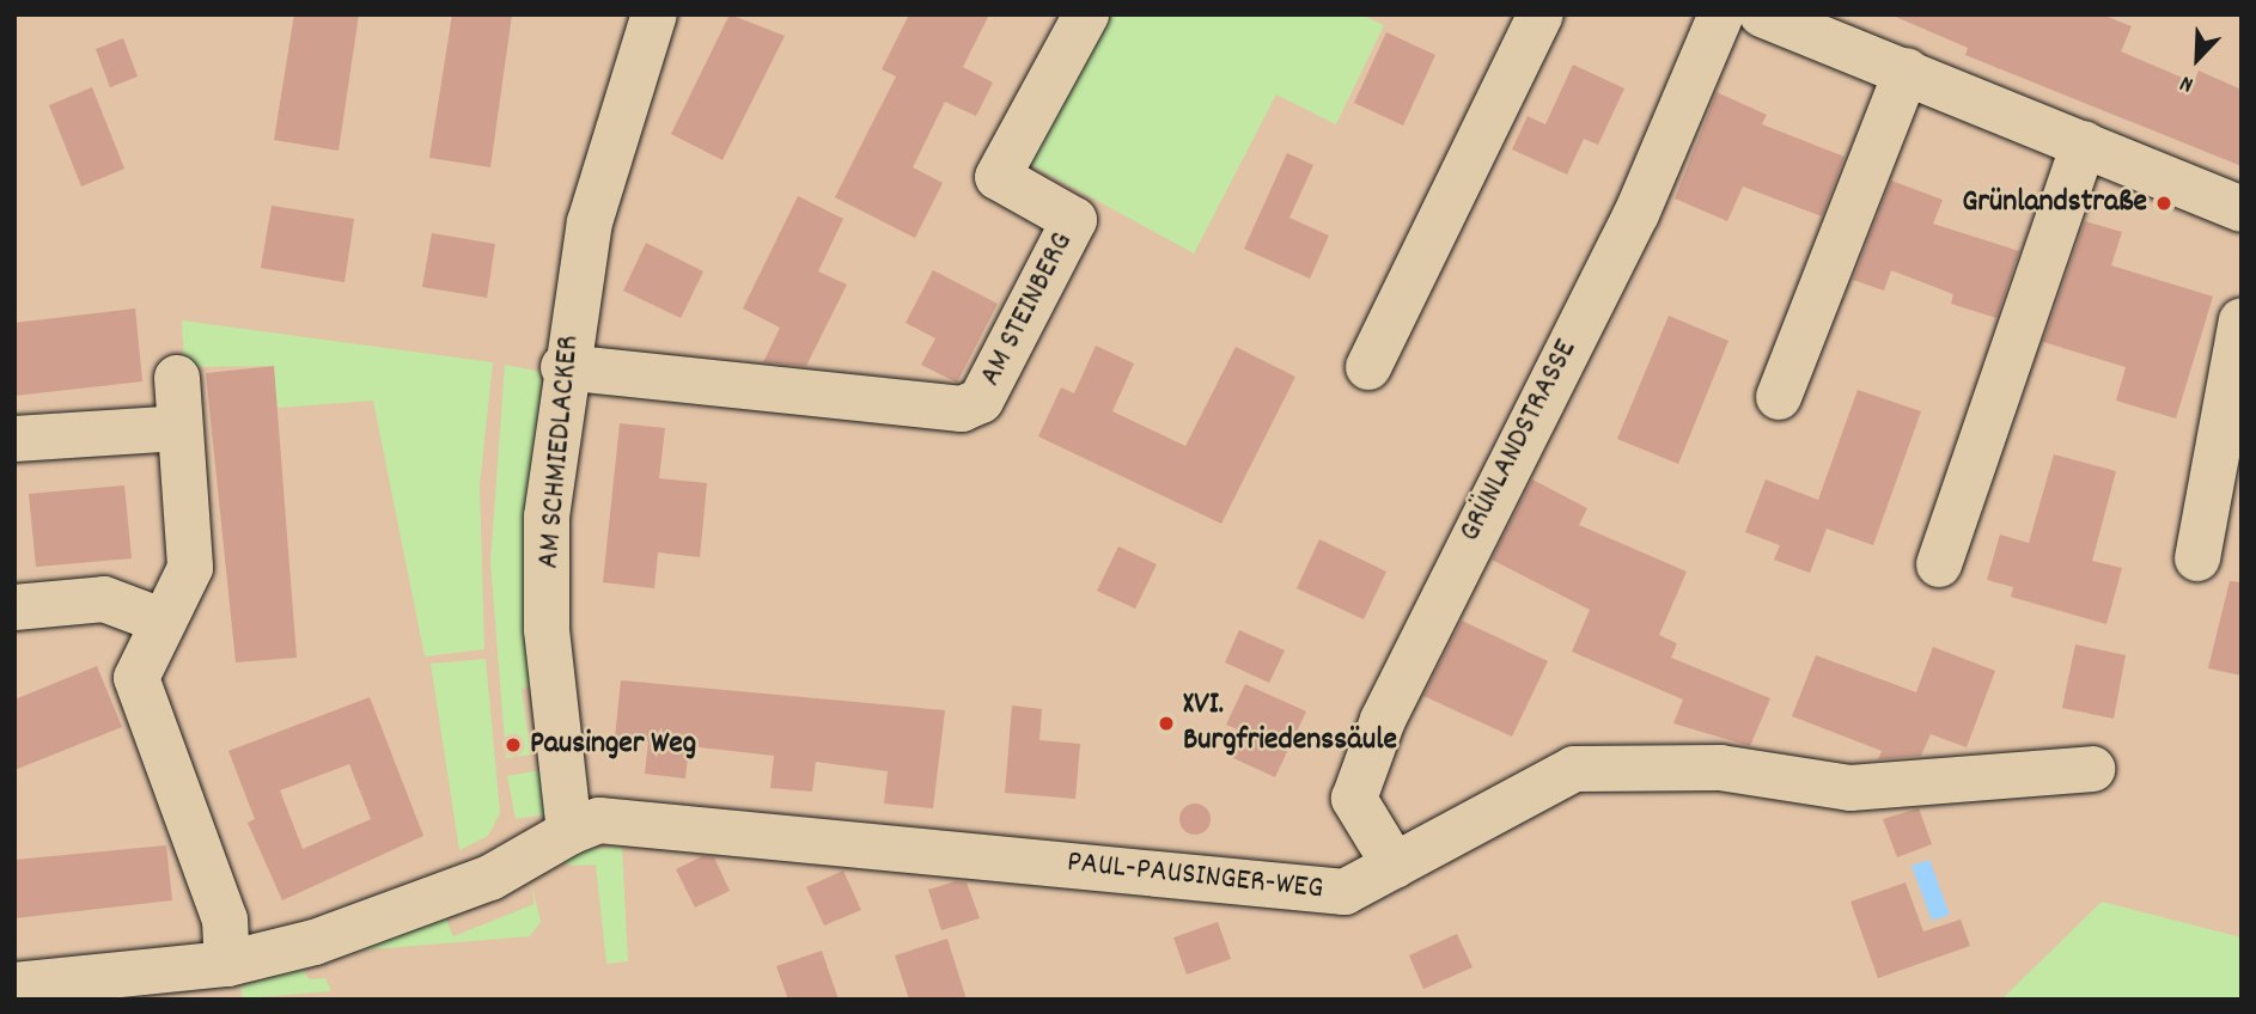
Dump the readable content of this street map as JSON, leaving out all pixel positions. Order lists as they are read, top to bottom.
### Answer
{
  "streets": {
    "street": [
      "AM STEINBERG",
      "GRÜNLANDSTRASSE",
      "AM SCHMIEDLACKER",
      "PAUL-PAUSINGER-WEG"
    ]
  },
  "crossings": [
    ["AM STEINBERG", "AM SCHMIEDLACKER"],
    ["GRÜNLANDSTRASSE", "PAUL-PAUSINGER-WEG"],
    ["AM SCHMIEDLACKER", "PAUL-PAUSINGER-WEG"]
  ],
  "places": ["Grünlandstraße", "XVI. Burgfriedenssäule", "Pausinger Weg"],
  "north": "bottom left"
}
